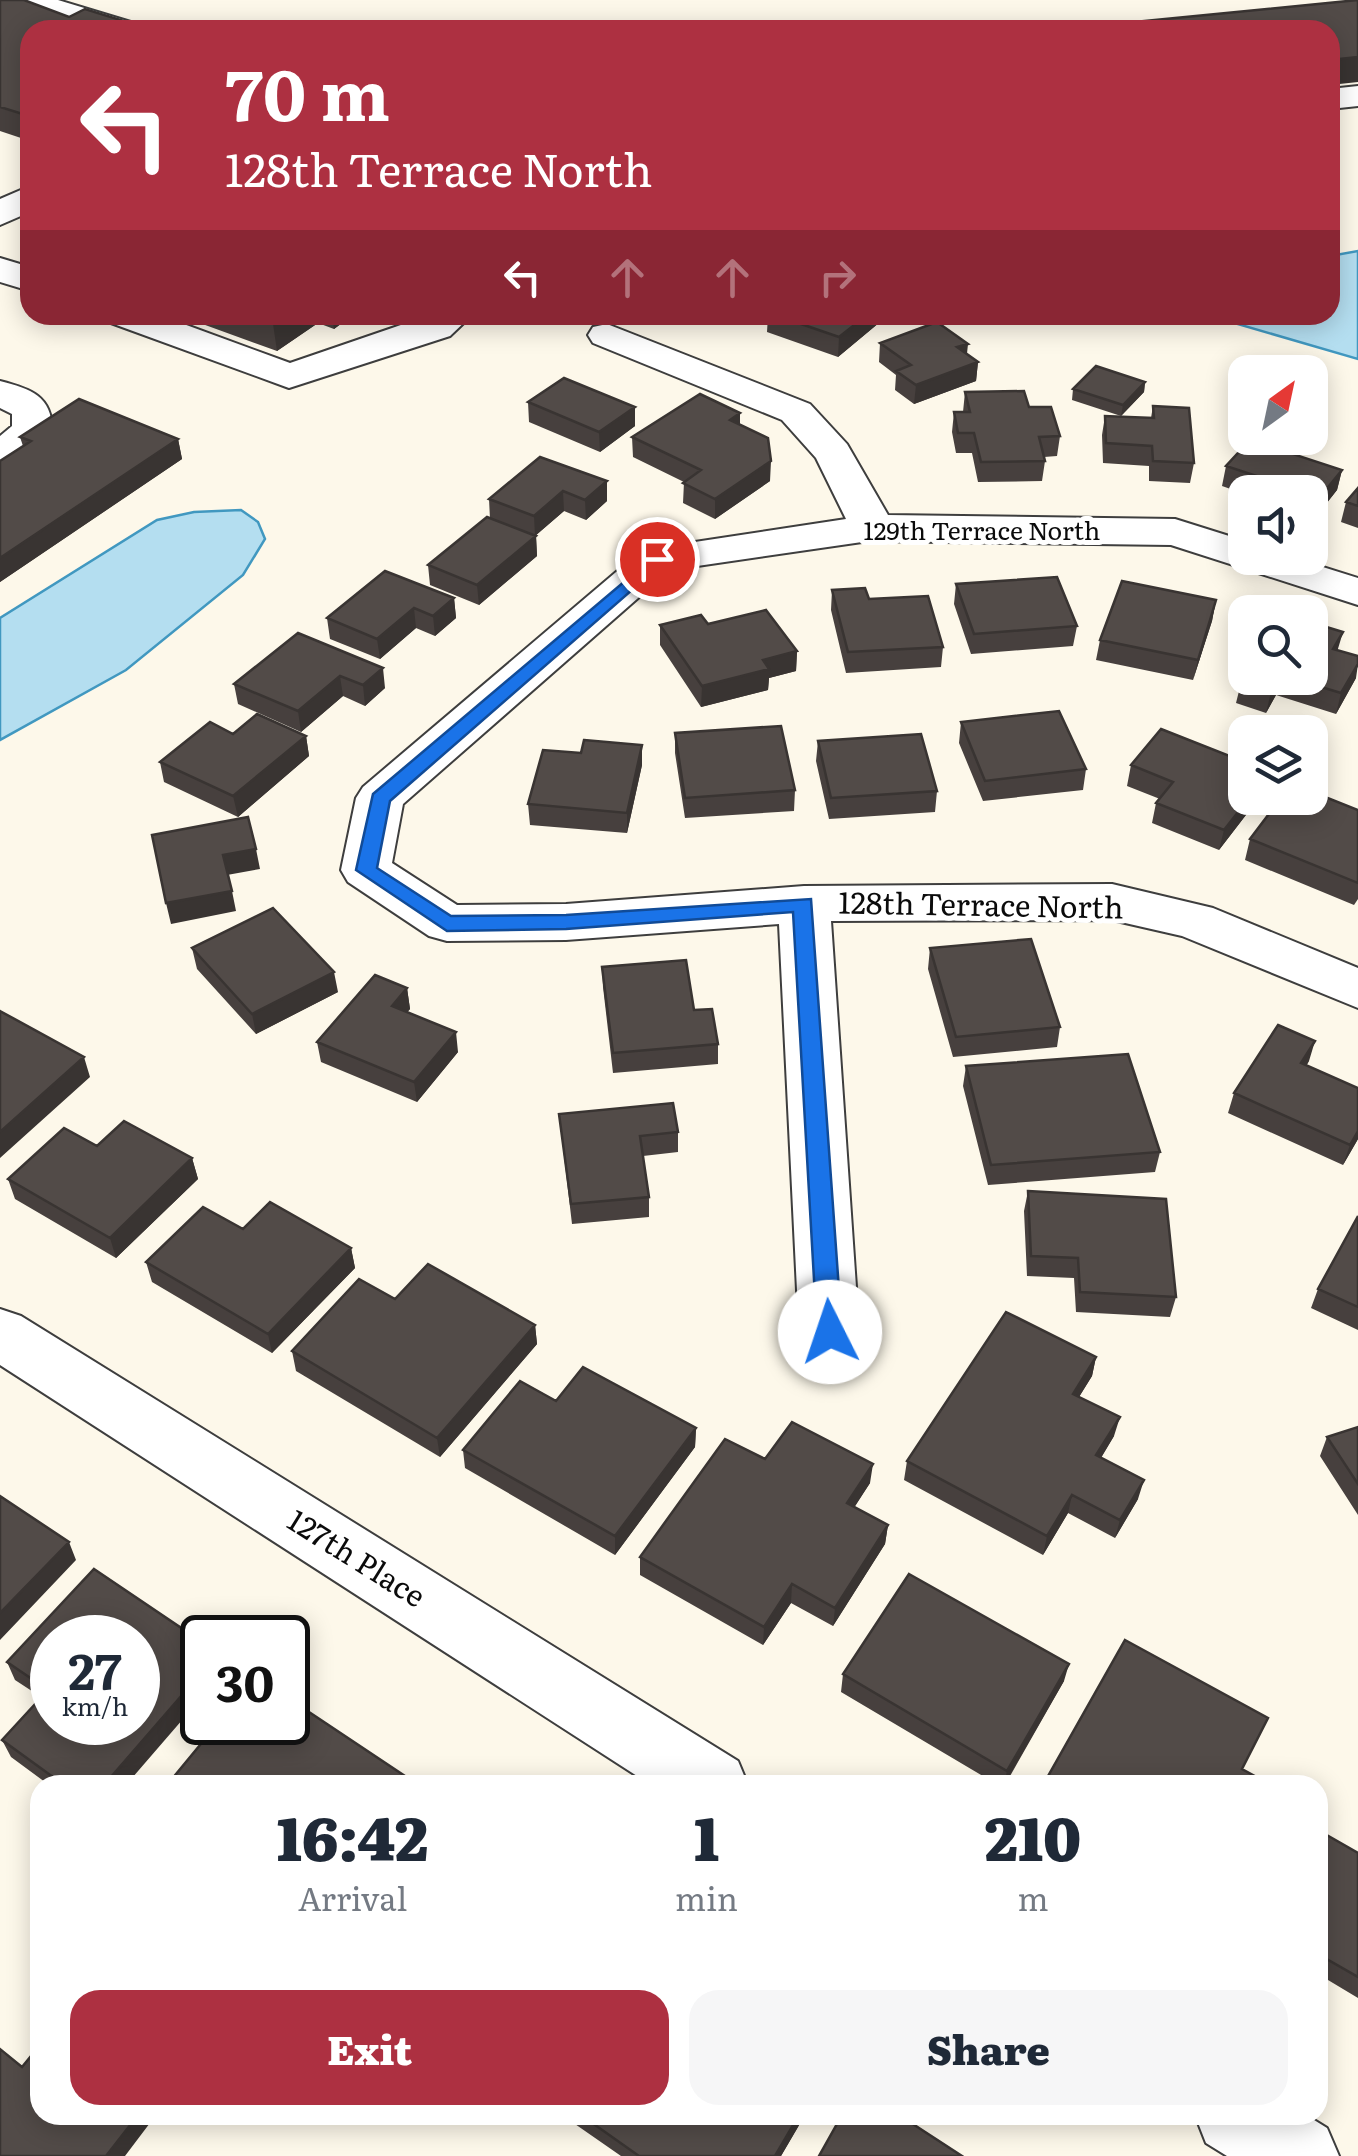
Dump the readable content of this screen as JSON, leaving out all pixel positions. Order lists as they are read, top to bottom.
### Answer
{
  "streets": {
    "street": ["129th Terrace North", "128th Terrace North", "127th Place"]
  },
  "crossings": [
    ["129th Terrace North", "128th Terrace North"]
  ],
  "north": "top right",
  "page": {
    "turn": ["70 m", "128th Terrace North"],
    "speed": "27 km/h",
    "limit": "30",
    "eta": [
      "16:42",
      "Arrival",
      "1",
      "min",
      "210",
      "m"
    ],
    "buttons": ["Exit", "Share"]
  }
}
